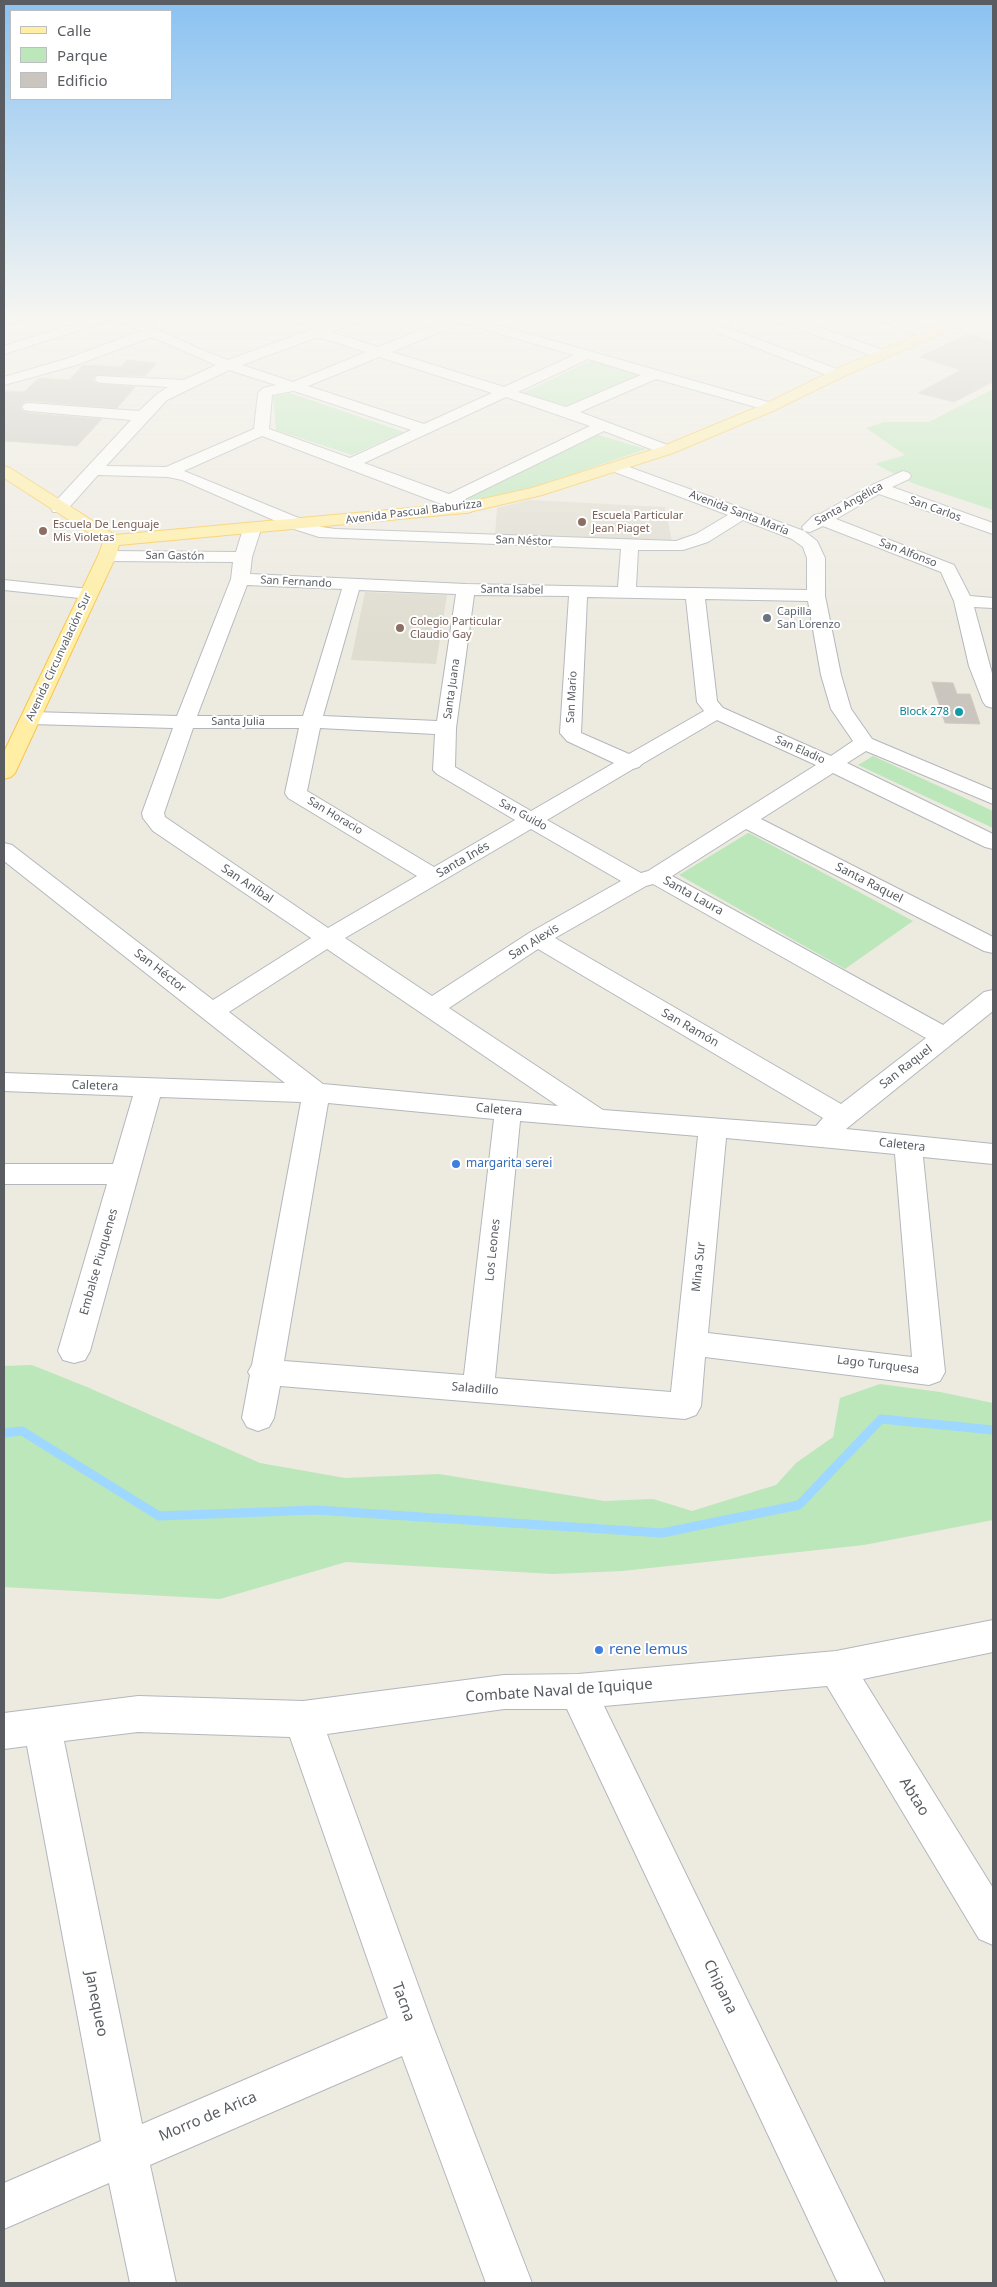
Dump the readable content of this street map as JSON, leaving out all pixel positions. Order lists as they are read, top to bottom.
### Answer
{
  "streets": {
    "main road": ["Avenida Pascual Baburizza", "Avenida Circunvalación Sur"],
    "street": [
      "Santa Angélica",
      "San Carlos",
      "Avenida Santa María",
      "San Néstor",
      "San Alfonso",
      "San Gastón",
      "San Fernando",
      "Santa Isabel",
      "Santa Juana",
      "San Mario",
      "Santa Julia",
      "San Eladio",
      "San Guido",
      "San Horacio",
      "Santa Inés",
      "Santa Raquel",
      "San Aníbal",
      "Santa Laura",
      "San Alexis",
      "San Héctor",
      "San Ramón",
      "San Raquel",
      "Caletera",
      "Los Leones",
      "Embalse Piuquenes",
      "Mina Sur",
      "Lago Turquesa",
      "Saladillo",
      "Combate Naval de Iquique",
      "Abtao",
      "Chipana",
      "Tacna",
      "Janequeo",
      "Morro de Arica"
    ]
  },
  "crossings": [
    ["Santa Angélica", "San Carlos"],
    ["Santa Angélica", "Avenida Santa María"],
    ["Santa Angélica", "San Alfonso"],
    ["Avenida Pascual Baburizza", "Avenida Santa María"],
    ["Avenida Pascual Baburizza", "San Néstor"],
    ["Avenida Pascual Baburizza", "San Gastón"],
    ["Avenida Pascual Baburizza", "Avenida Circunvalación Sur"],
    ["Avenida Pascual Baburizza", "San Aníbal"],
    ["Avenida Santa María", "San Néstor"],
    ["Avenida Santa María", "Santa Isabel"],
    ["Avenida Santa María", "Santa Laura"],
    ["San Gastón", "Avenida Circunvalación Sur"],
    ["San Gastón", "San Aníbal"],
    ["San Fernando", "Santa Isabel"],
    ["San Fernando", "San Aníbal"],
    ["Santa Isabel", "Santa Juana"],
    ["Santa Isabel", "San Mario"],
    ["Avenida Circunvalación Sur", "Santa Julia"],
    ["Santa Juana", "Santa Julia"],
    ["Santa Juana", "San Guido"],
    ["San Mario", "Santa Inés"],
    ["Santa Julia", "San Guido"],
    ["Santa Julia", "San Horacio"],
    ["Santa Julia", "San Aníbal"],
    ["San Eladio", "Santa Inés"],
    ["San Eladio", "Santa Laura"],
    ["San Guido", "Santa Inés"],
    ["San Guido", "Santa Laura"],
    ["San Guido", "San Alexis"],
    ["San Horacio", "Santa Inés"],
    ["Santa Inés", "San Aníbal"],
    ["Santa Inés", "San Héctor"],
    ["Santa Raquel", "Santa Laura"],
    ["San Aníbal", "San Alexis"],
    ["San Aníbal", "Caletera"],
    ["Santa Laura", "San Alexis"],
    ["Santa Laura", "San Raquel"],
    ["San Alexis", "San Ramón"],
    ["San Héctor", "Caletera"],
    ["San Ramón", "San Raquel"],
    ["San Raquel", "Caletera"],
    ["Caletera", "Los Leones"],
    ["Caletera", "Embalse Piuquenes"],
    ["Caletera", "Mina Sur"],
    ["Caletera", "Lago Turquesa"],
    ["Los Leones", "Saladillo"],
    ["Mina Sur", "Lago Turquesa"],
    ["Mina Sur", "Saladillo"],
    ["Combate Naval de Iquique", "Abtao"],
    ["Combate Naval de Iquique", "Chipana"],
    ["Combate Naval de Iquique", "Tacna"],
    ["Combate Naval de Iquique", "Janequeo"],
    ["Tacna", "Morro de Arica"],
    ["Janequeo", "Morro de Arica"]
  ],
  "places": [
    "Escuela Particular Jean Piaget",
    "Escuela De Lenguaje Mis Violetas",
    "Capilla San Lorenzo",
    "Colegio Particular Claudio Gay",
    "Block 278",
    "margarita serei",
    "rene lemus"
  ],
  "legend": ["Calle", "Parque", "Edificio"]
}
